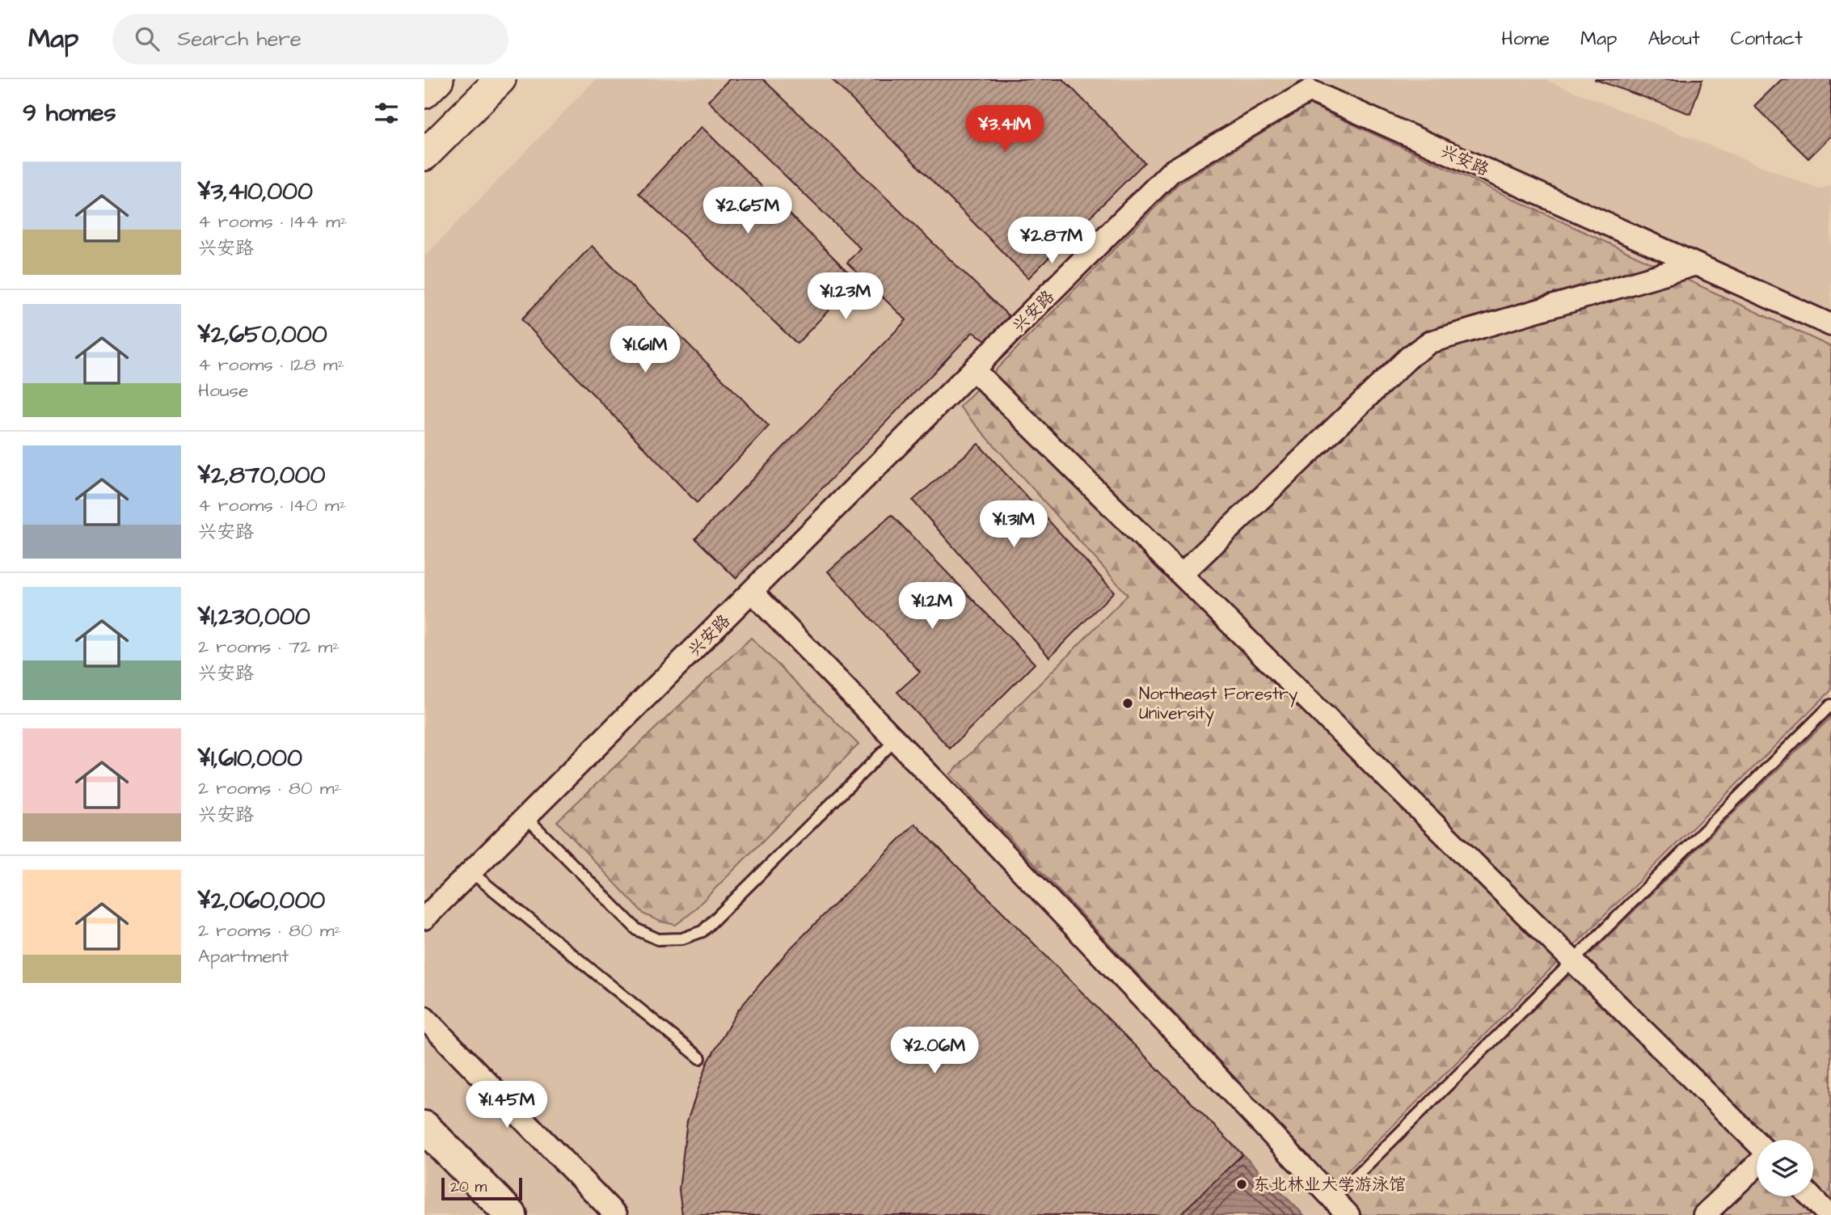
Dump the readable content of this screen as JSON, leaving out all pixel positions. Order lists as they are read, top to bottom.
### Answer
{
  "streets": {
    "street": ["兴安路"]
  },
  "places": ["Northeast Forestry University", "东北林业大学游泳馆"],
  "scale_bar": "20 m",
  "page": {
    "header": "Map",
    "search": "Search here",
    "nav": [
      "Home",
      "Map",
      "About",
      "Contact"
    ],
    "heading": "9 homes",
    "price": [
      "¥3.41M",
      "¥2.65M",
      "¥2.87M",
      "¥1.23M",
      "¥1.61M",
      "¥1.31M",
      "¥1.2M",
      "¥2.06M",
      "¥1.45M"
    ],
    "list": [
      {
        "name": "¥3,410,000",
        "note": "4 rooms · 144 m² · 兴安路"
      },
      {
        "name": "¥2,650,000",
        "note": "4 rooms · 128 m² · House"
      },
      {
        "name": "¥2,870,000",
        "note": "4 rooms · 140 m² · 兴安路"
      },
      {
        "name": "¥1,230,000",
        "note": "2 rooms · 72 m² · 兴安路"
      },
      {
        "name": "¥1,610,000",
        "note": "2 rooms · 80 m² · 兴安路"
      },
      {
        "name": "¥2,060,000",
        "note": "2 rooms · 80 m² · Apartment"
      }
    ],
    "scale": "20 m"
  }
}
